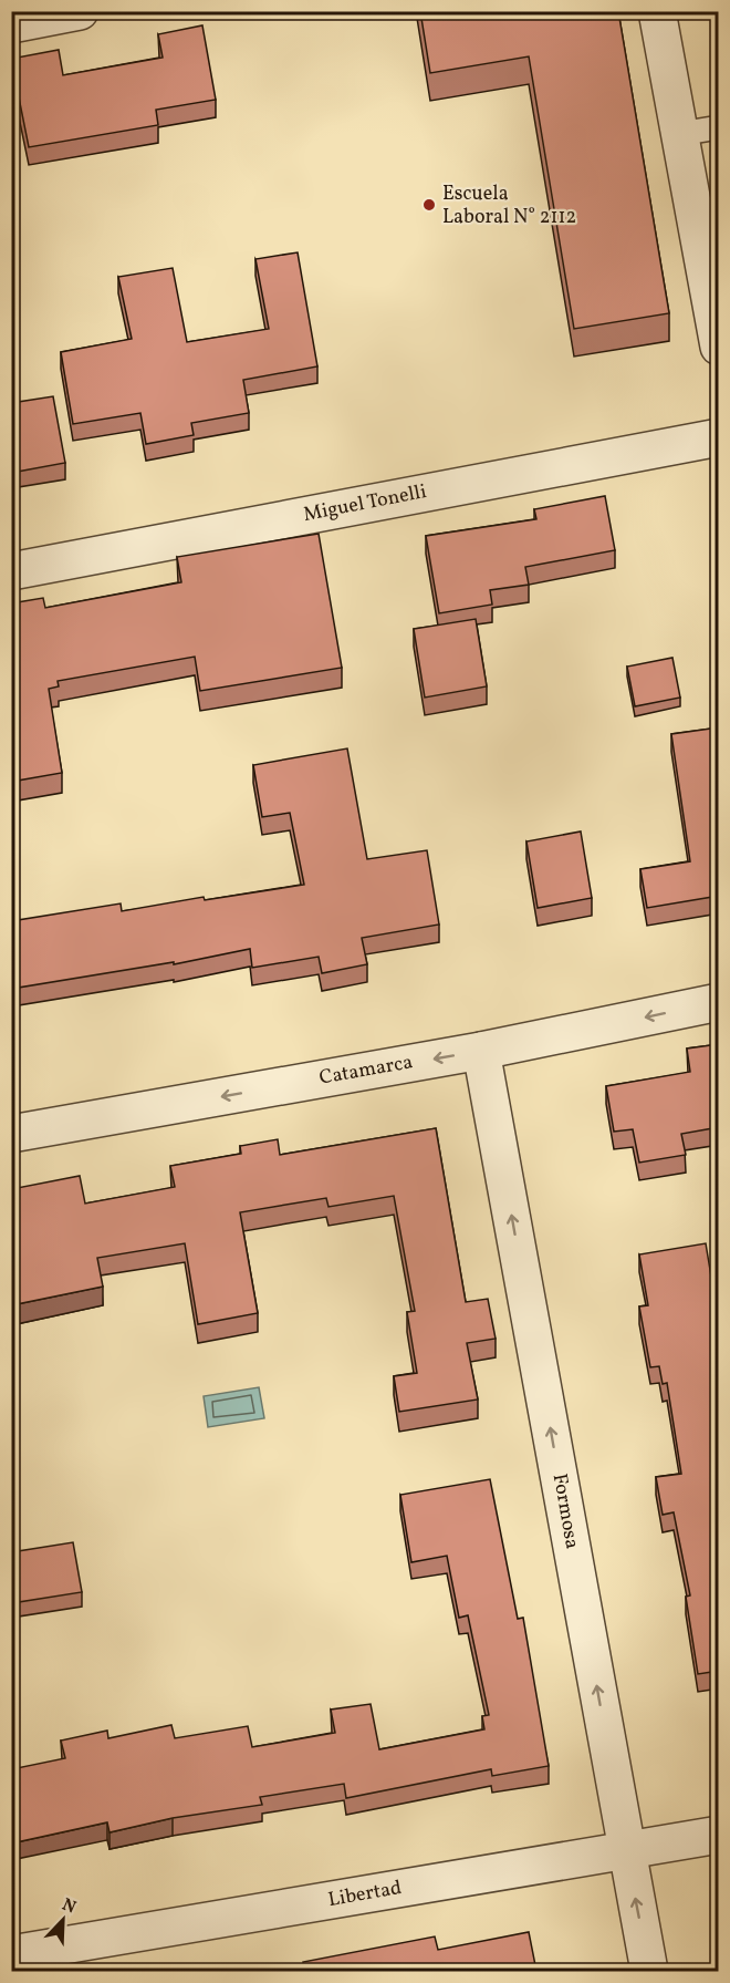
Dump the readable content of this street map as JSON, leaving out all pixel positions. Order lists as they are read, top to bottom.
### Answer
{
  "streets": {
    "street": [
      "Miguel Tonelli",
      "Catamarca",
      "Formosa",
      "Libertad"
    ]
  },
  "crossings": [
    ["Catamarca", "Formosa"],
    ["Formosa", "Libertad"]
  ],
  "one_way": ["Catamarca", "Formosa"],
  "places": ["Escuela Laboral N° 2112"],
  "north": "top right"
}
